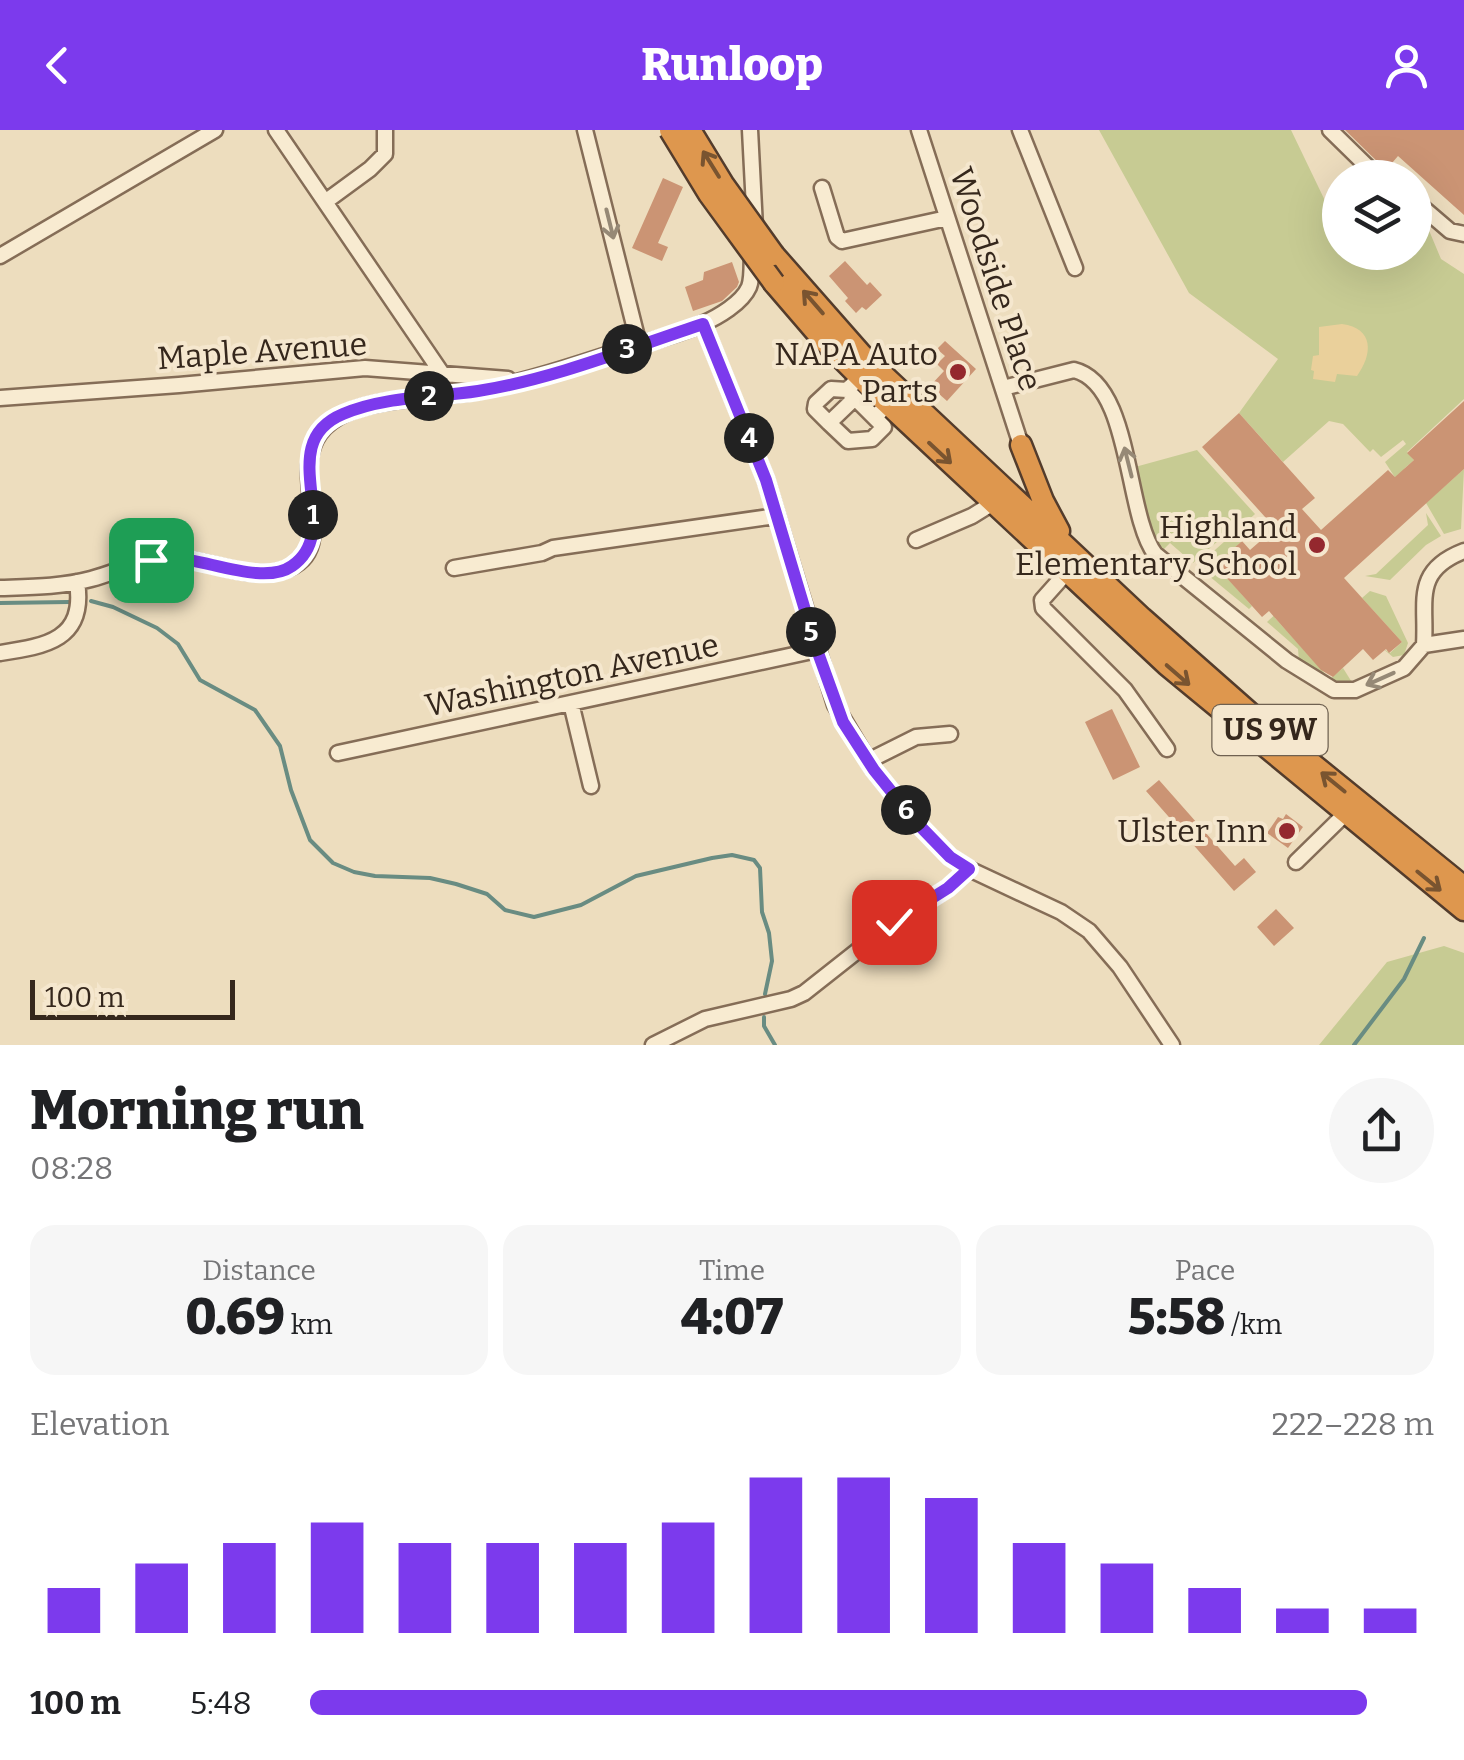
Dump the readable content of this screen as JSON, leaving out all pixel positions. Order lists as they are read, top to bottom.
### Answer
{
  "streets": {
    "highway": ["US 9W"],
    "street": ["Woodside Place", "Maple Avenue", "Washington Avenue"]
  },
  "places": ["NAPA Auto Parts", "Highland Elementary School", "Ulster Inn"],
  "scale_bar": "100 m",
  "page": {
    "header": "Runloop",
    "pins": [
      "3",
      "2",
      "4",
      "1",
      "5",
      "6"
    ],
    "scale": "100 m",
    "heading": ["Morning run", "08:28"],
    "stats": [
      ["Distance", "0.69 km"],
      ["Time", "4:07"],
      ["Pace", "5:58 /km"]
    ],
    "chart": ["Elevation", "222–228 m"],
    "list": [
      {
        "name": "100 m",
        "note": "5:48"
      }
    ]
  }
}
